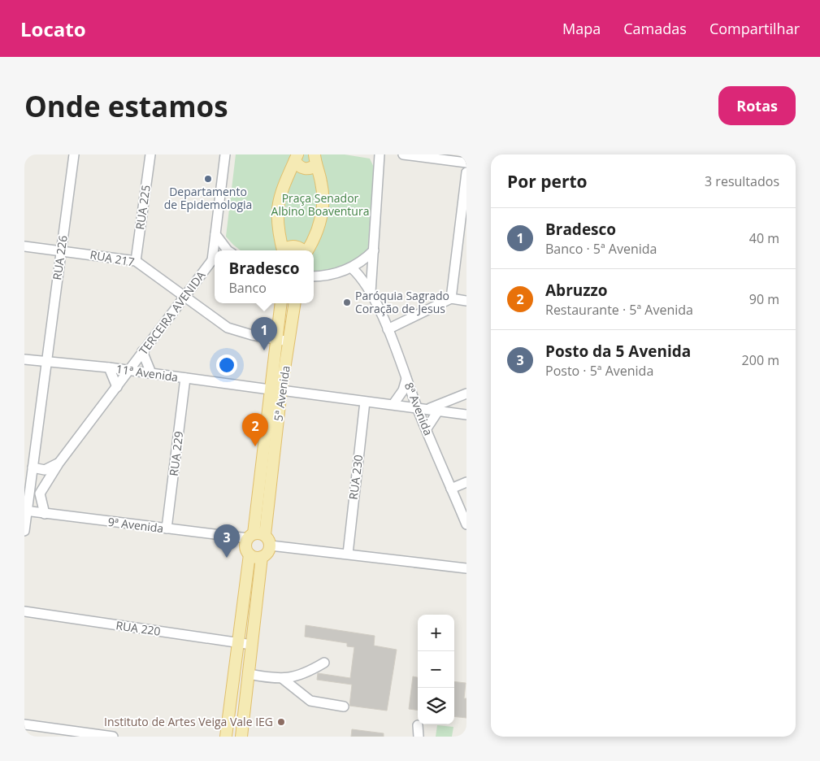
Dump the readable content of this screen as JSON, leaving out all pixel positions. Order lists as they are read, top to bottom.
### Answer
{
  "streets": {
    "main road": ["5ª Avenida"],
    "street": [
      "RUA 225",
      "RUA 226",
      "RUA 217",
      "TERCEIRA AVENIDA",
      "11ª Avenida",
      "8ª Avenida",
      "RUA 229",
      "RUA 230",
      "9ª Avenida",
      "RUA 220"
    ]
  },
  "crossings": [
    ["RUA 225", "RUA 217"],
    ["RUA 226", "RUA 217"],
    ["RUA 226", "11ª Avenida"],
    ["RUA 226", "9ª Avenida"],
    ["RUA 217", "TERCEIRA AVENIDA"],
    ["RUA 217", "5ª Avenida"],
    ["TERCEIRA AVENIDA", "11ª Avenida"],
    ["TERCEIRA AVENIDA", "9ª Avenida"],
    ["11ª Avenida", "5ª Avenida"],
    ["11ª Avenida", "RUA 229"],
    ["5ª Avenida", "9ª Avenida"],
    ["RUA 229", "9ª Avenida"]
  ],
  "parks": ["Praça Senador Albino Boaventura"],
  "places": ["Departamento de Epidemologia", "Paróquia Sagrado Coração de Jesus", "Instituto de Artes Veiga Vale IEG"],
  "page": {
    "header": "Locato",
    "nav": ["Mapa", "Camadas", "Compartilhar"],
    "buttons": "Rotas",
    "title": "Onde estamos",
    "heading": ["Por perto", "3 resultados"],
    "list": [
      {
        "mark": "1",
        "name": "Bradesco",
        "note": "Banco · 5ª Avenida",
        "value": "40 m"
      },
      {
        "mark": "2",
        "name": "Abruzzo",
        "note": "Restaurante · 5ª Avenida",
        "value": "90 m"
      },
      {
        "mark": "3",
        "name": "Posto da 5 Avenida",
        "note": "Posto · 5ª Avenida",
        "value": "200 m"
      }
    ],
    "popup": ["Bradesco", "Banco"],
    "pins": ["1", "2", "3"],
    "map_buttons": ["+", "−"]
  }
}
